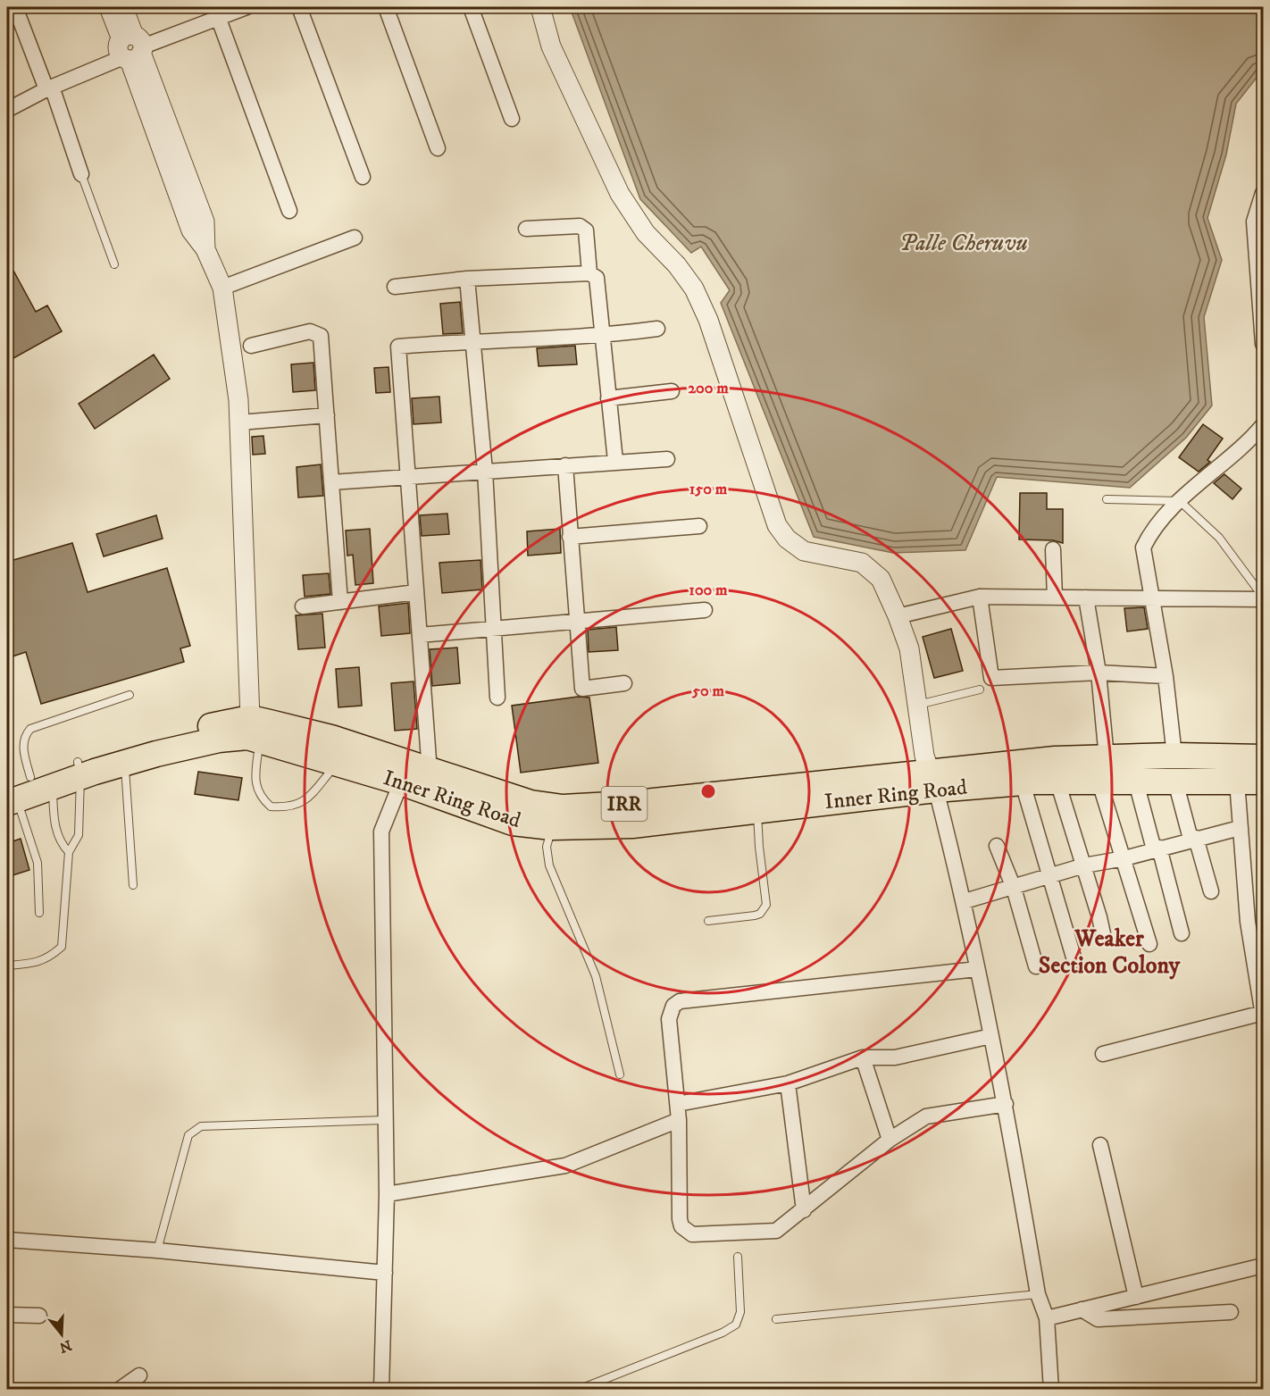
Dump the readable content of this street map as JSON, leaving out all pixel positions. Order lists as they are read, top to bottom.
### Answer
{
  "streets": {
    "highway": ["Inner Ring Road", "IRR"]
  },
  "districts": ["Weaker Section Colony"],
  "water": ["Palle Cheruvu"],
  "north": "bottom",
  "rings": [
    "200 m",
    "150 m",
    "100 m",
    "50 m"
  ]
}
